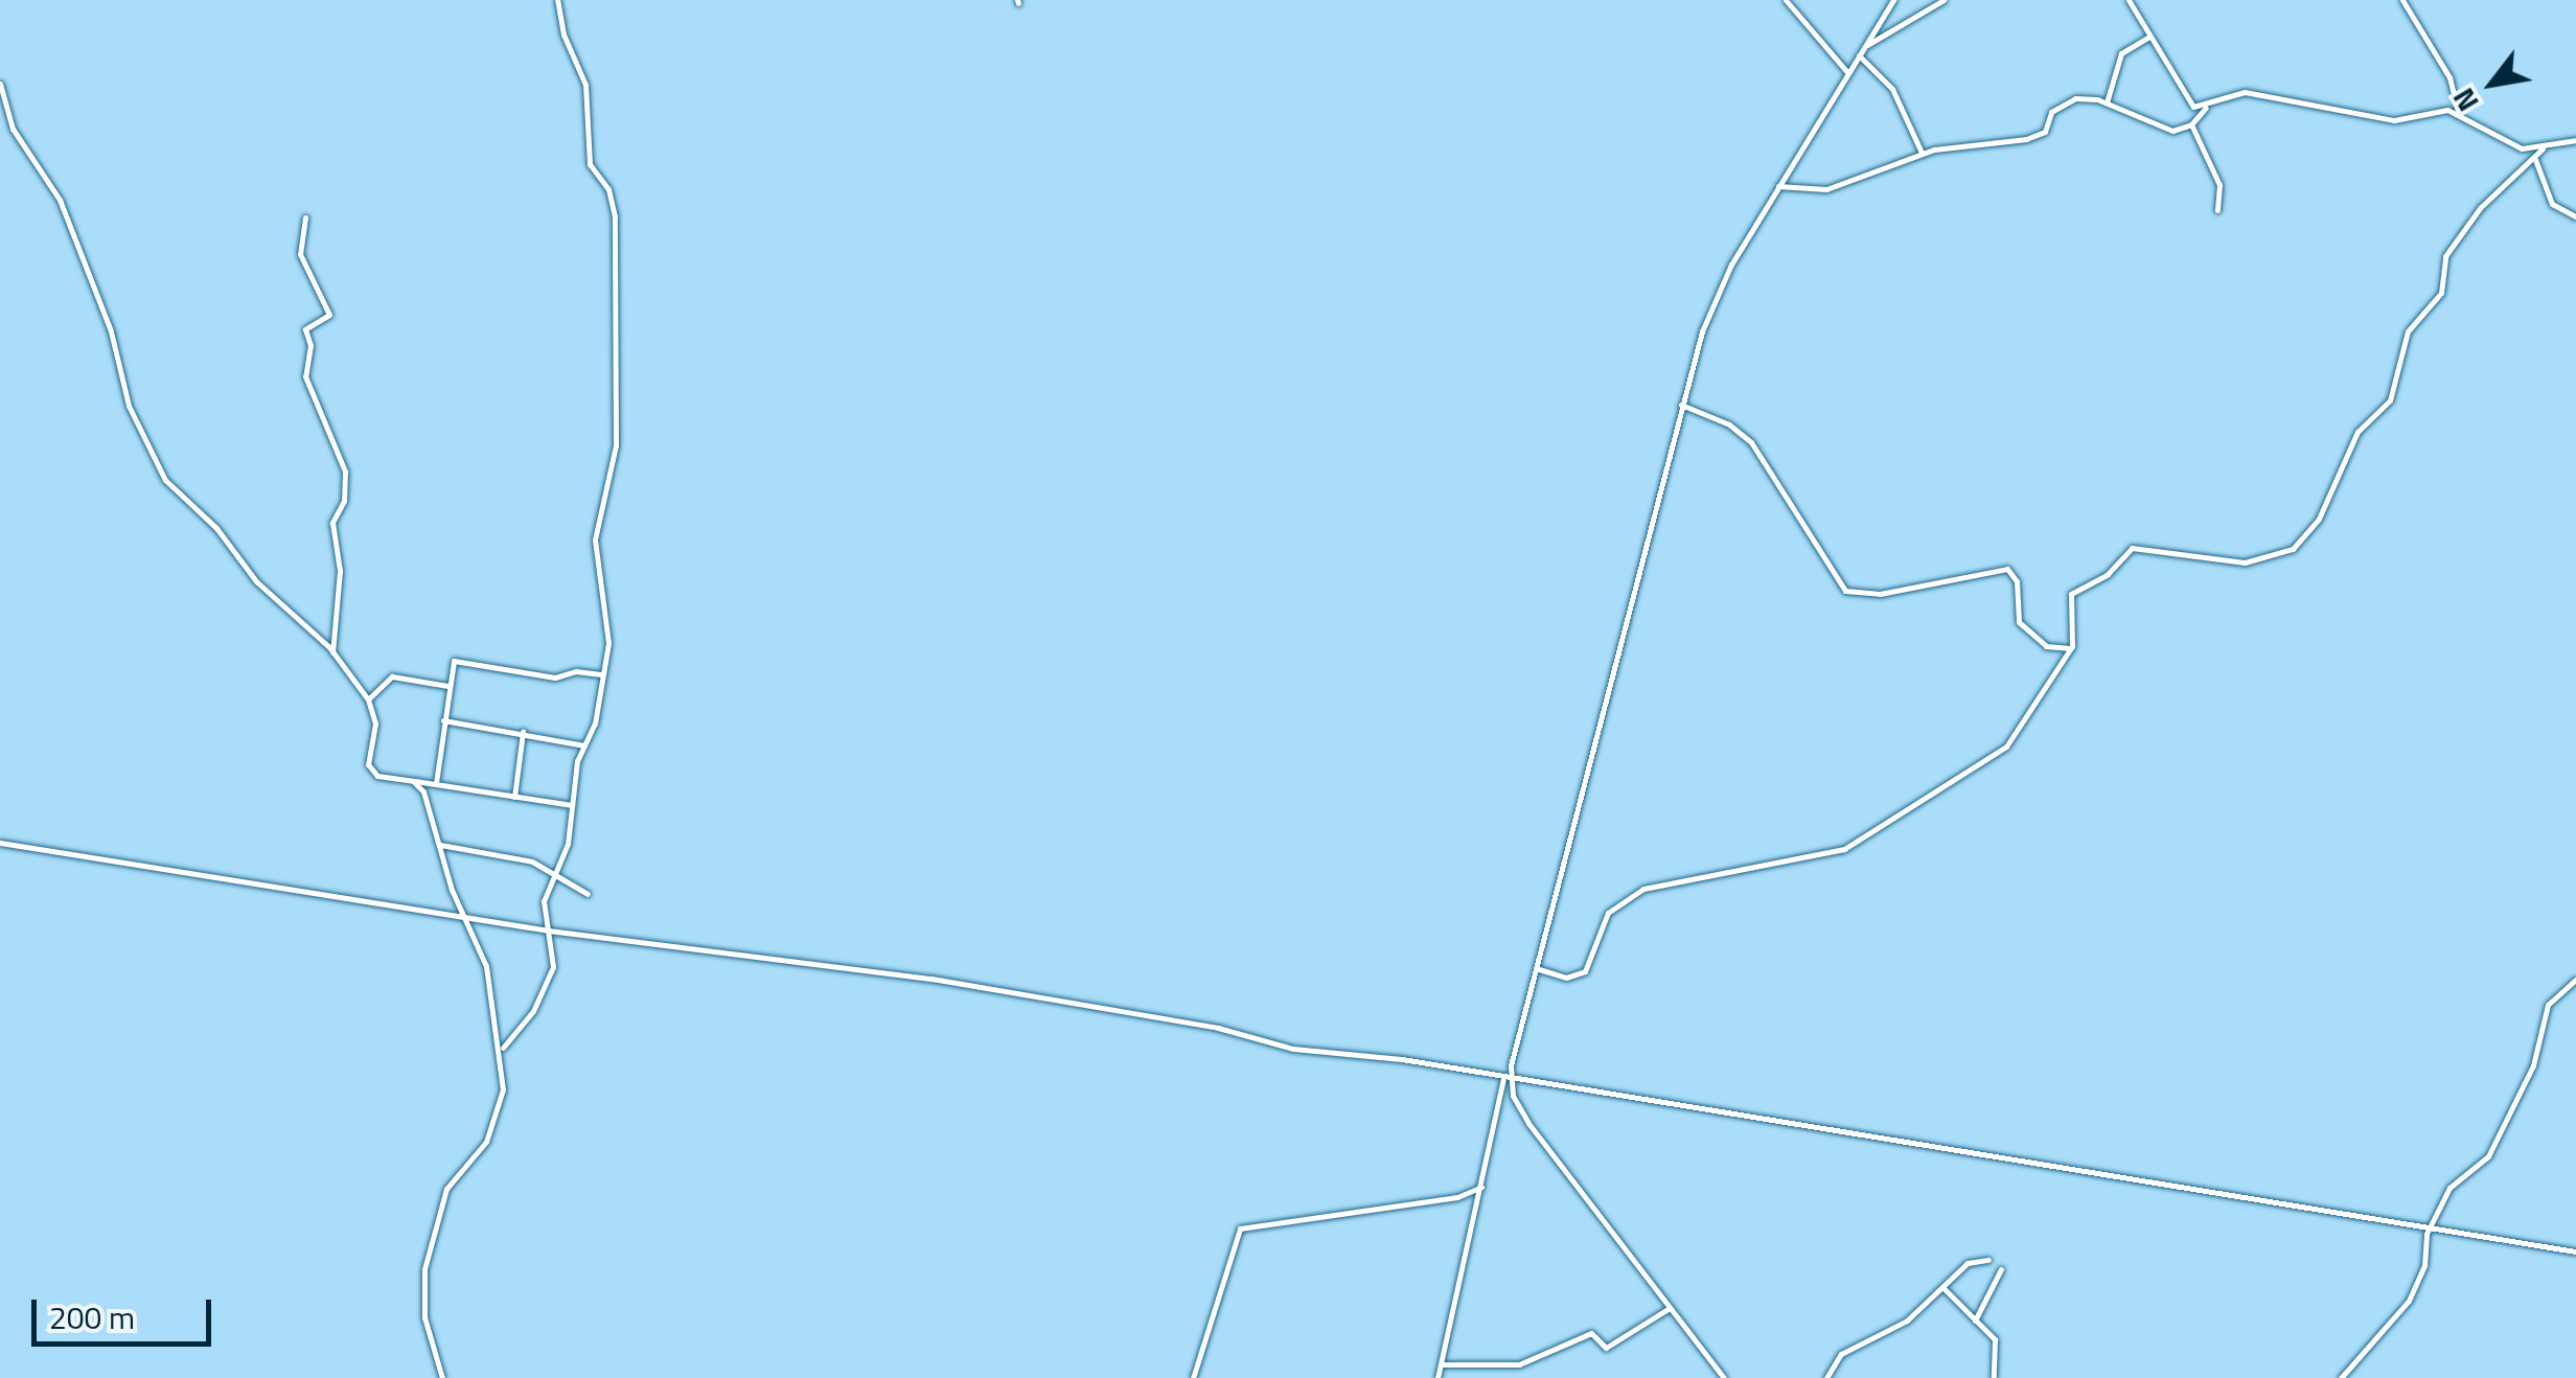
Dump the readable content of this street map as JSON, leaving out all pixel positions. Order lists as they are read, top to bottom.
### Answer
{
  "scale_bar": "200 m",
  "north": "bottom left"
}
